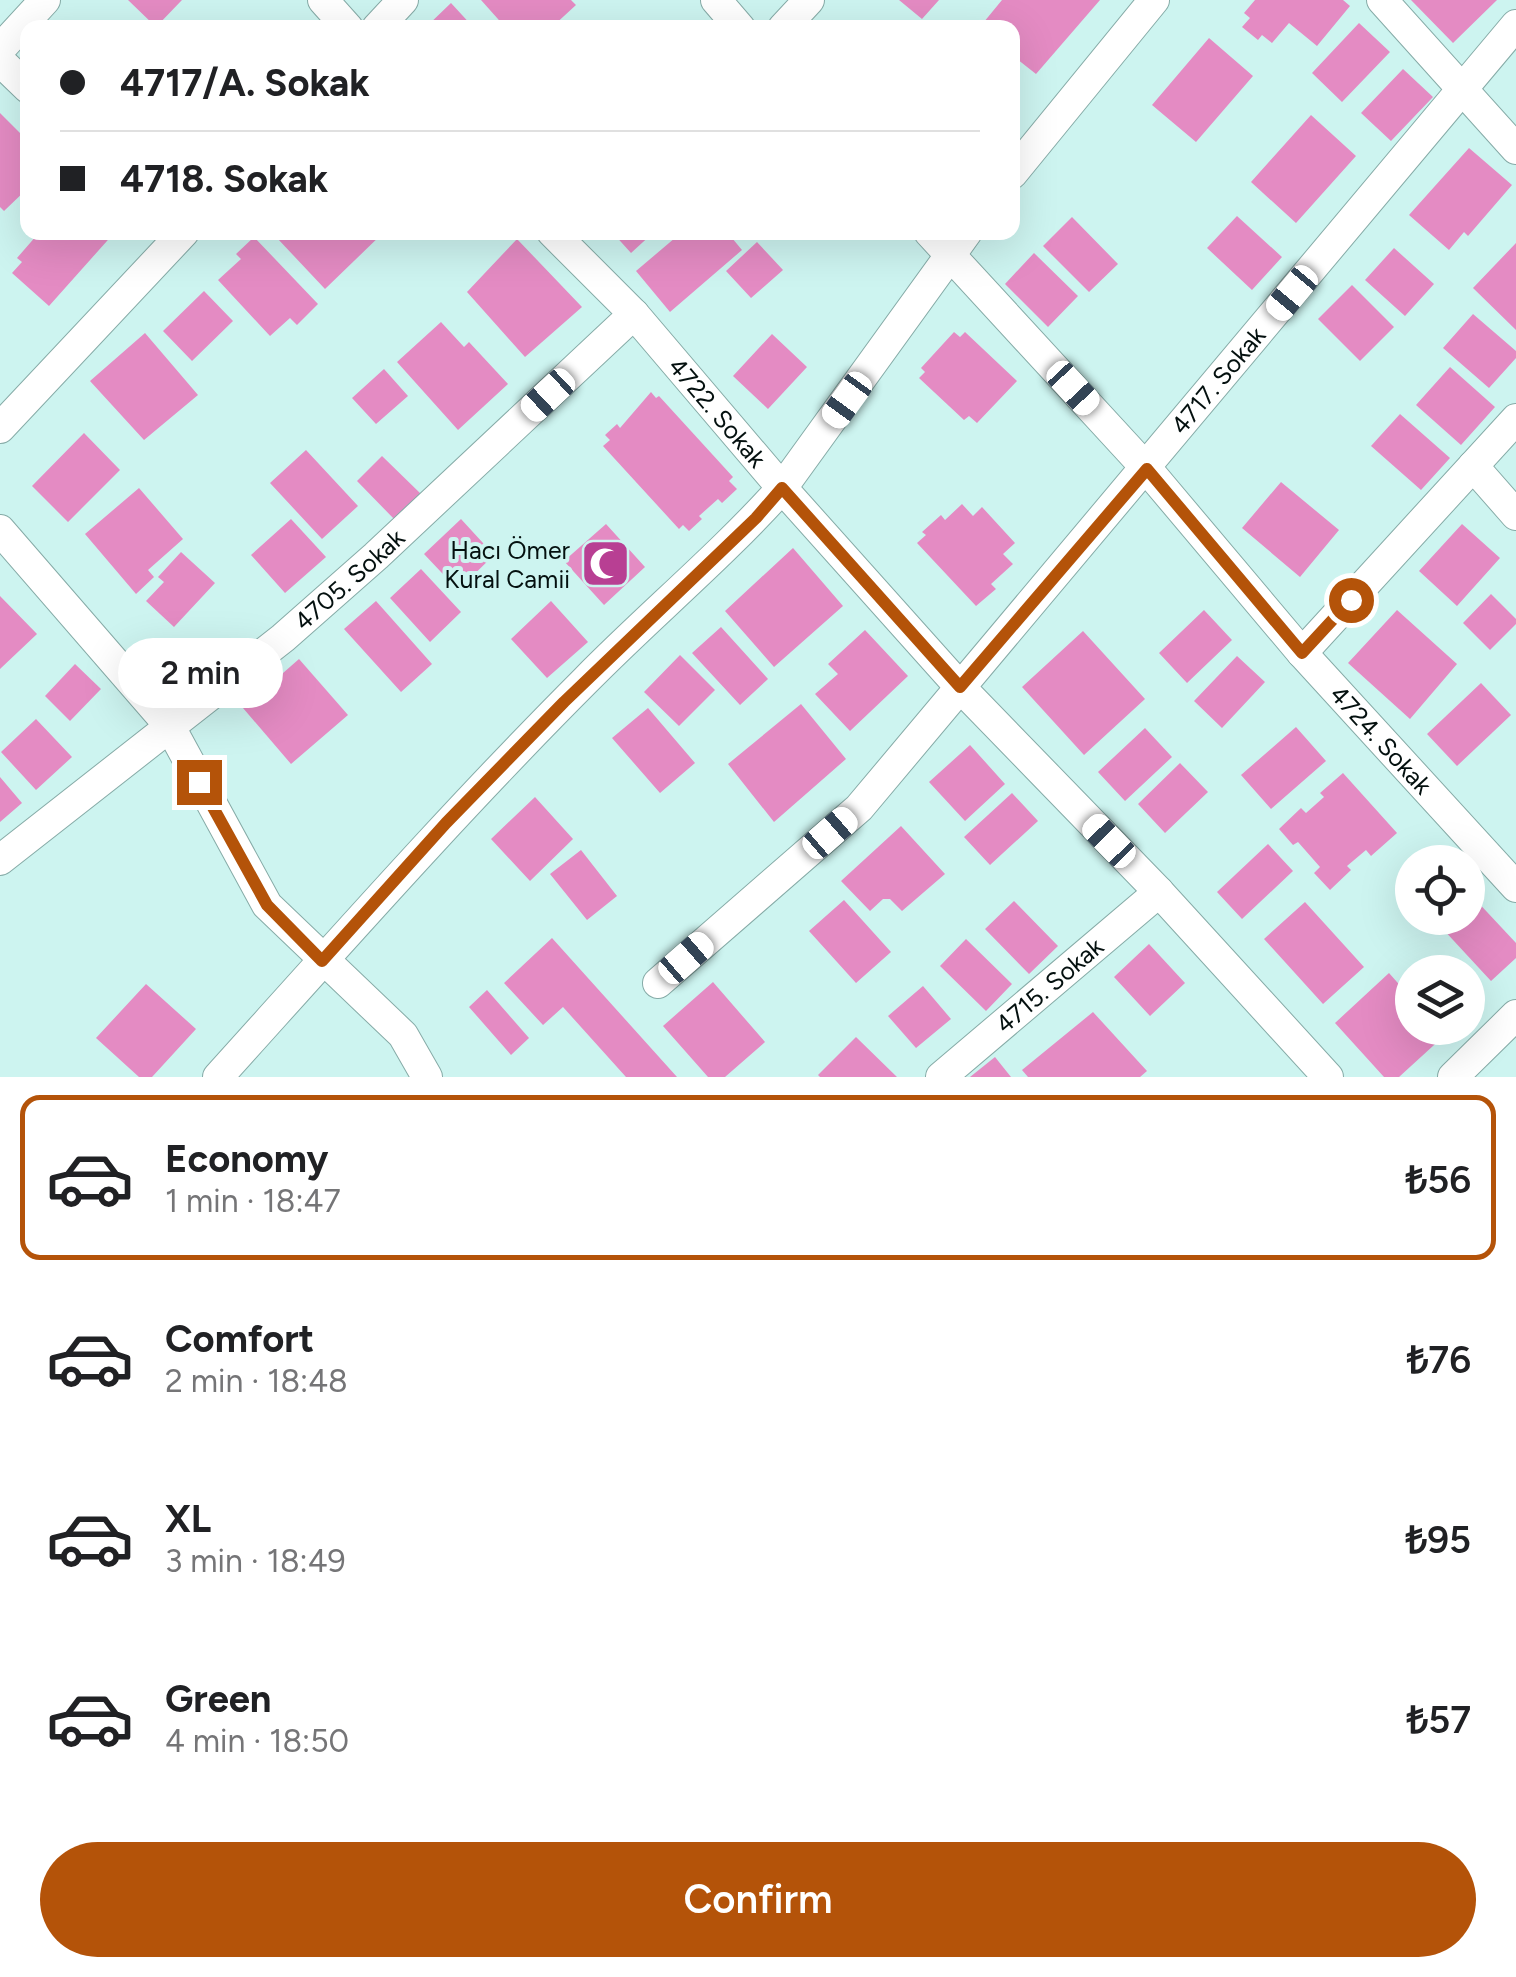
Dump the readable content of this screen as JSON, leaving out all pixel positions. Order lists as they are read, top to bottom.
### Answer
{
  "streets": {
    "street": [
      "4717. Sokak",
      "4722. Sokak",
      "4705. Sokak",
      "4724. Sokak",
      "4715. Sokak"
    ]
  },
  "crossings": [
    ["4717. Sokak", "4722. Sokak"],
    ["4717. Sokak", "4724. Sokak"],
    ["4722. Sokak", "4705. Sokak"],
    ["4722. Sokak", "4715. Sokak"]
  ],
  "places": {
    "mosque": ["Hacı Ömer Kural Camii"]
  },
  "page": {
    "banner": ["4717/A. Sokak", "4718. Sokak"],
    "bubble": "2 min",
    "list": [
      {
        "name": "Economy",
        "note": "1 min · 18:47",
        "value": "₺56"
      },
      {
        "name": "Comfort",
        "note": "2 min · 18:48",
        "value": "₺76"
      },
      {
        "name": "XL",
        "note": "3 min · 18:49",
        "value": "₺95"
      },
      {
        "name": "Green",
        "note": "4 min · 18:50",
        "value": "₺57"
      }
    ],
    "buttons": "Confirm"
  }
}
